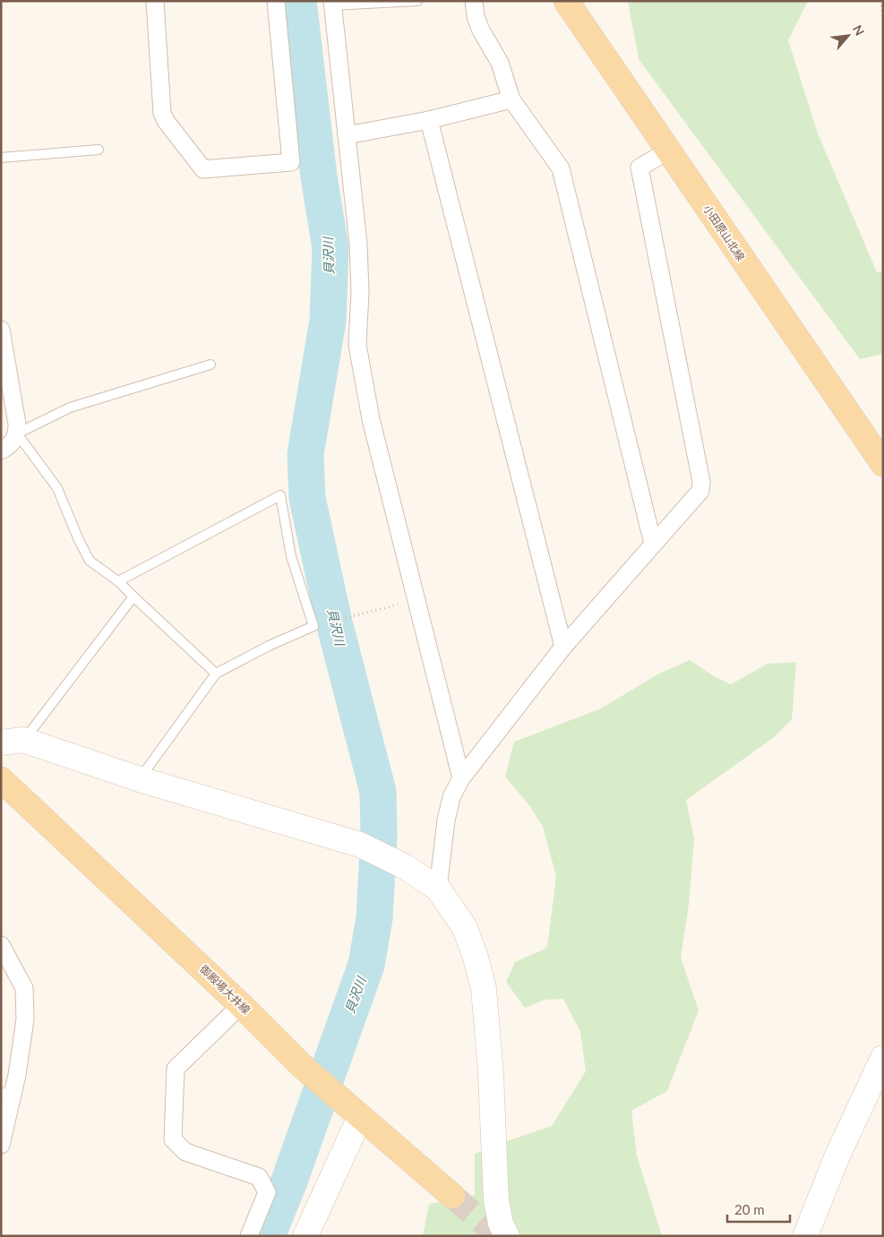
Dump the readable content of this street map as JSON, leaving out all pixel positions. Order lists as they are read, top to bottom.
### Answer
{
  "streets": {
    "main road": ["小田原山北線", "御殿場大井線"]
  },
  "water": ["貝沢川"],
  "scale_bar": "20 m",
  "north": "top right"
}
